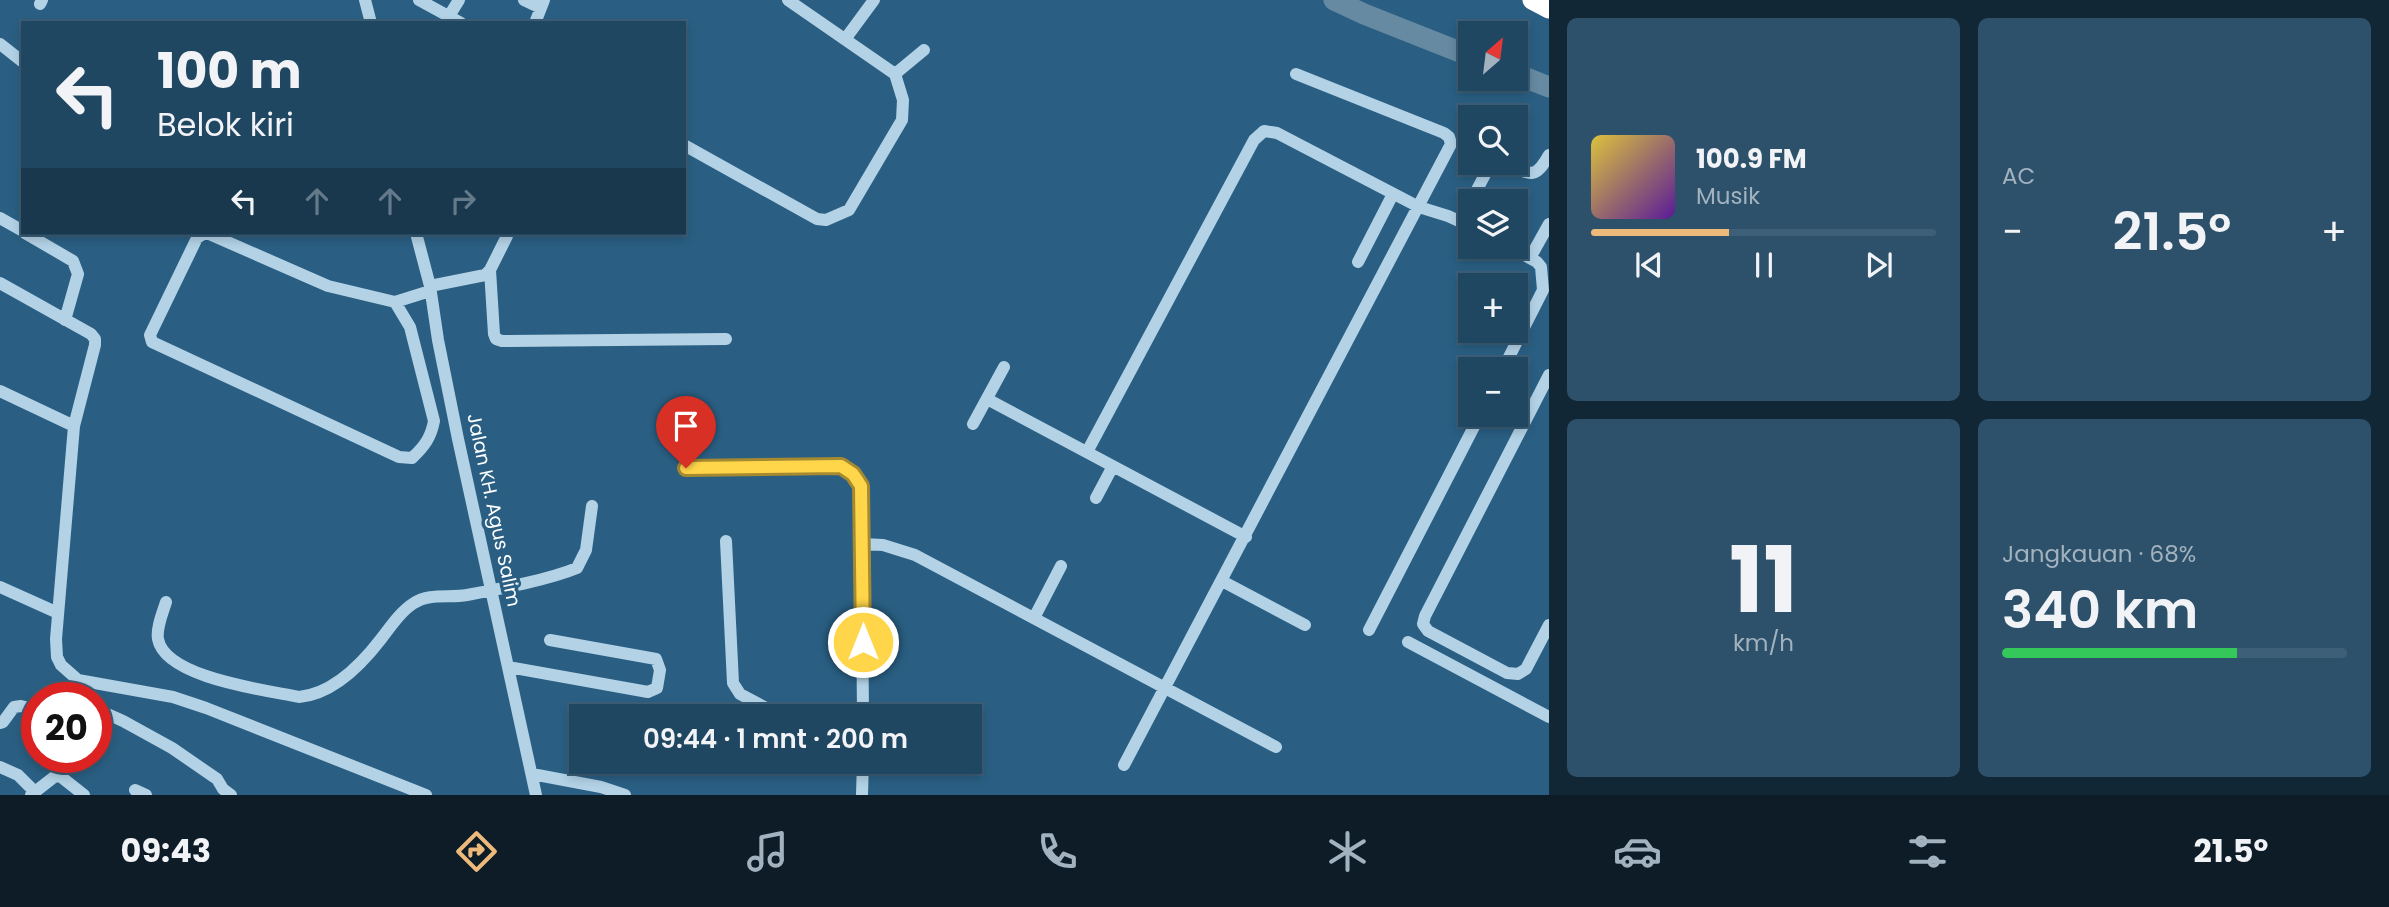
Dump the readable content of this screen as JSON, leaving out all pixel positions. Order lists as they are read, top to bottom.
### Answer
{
  "streets": {
    "street": ["Jalan KH. Agus Salim"]
  },
  "north": "top right",
  "page": {
    "tile": [
      "AC",
      ["11", "km/h"],
      ["Jangkauan · 68%", "340 km"]
    ],
    "map_buttons": ["+", "−"],
    "turn": ["100 m", "Belok kiri"],
    "song": ["100.9 FM", "Musik"],
    "heat": ["−", "21.5°", "+"],
    "limit": "20",
    "trip": "09:44 · 1 mnt · 200 m",
    "tabs": ["09:43", "21.5°"]
  }
}
